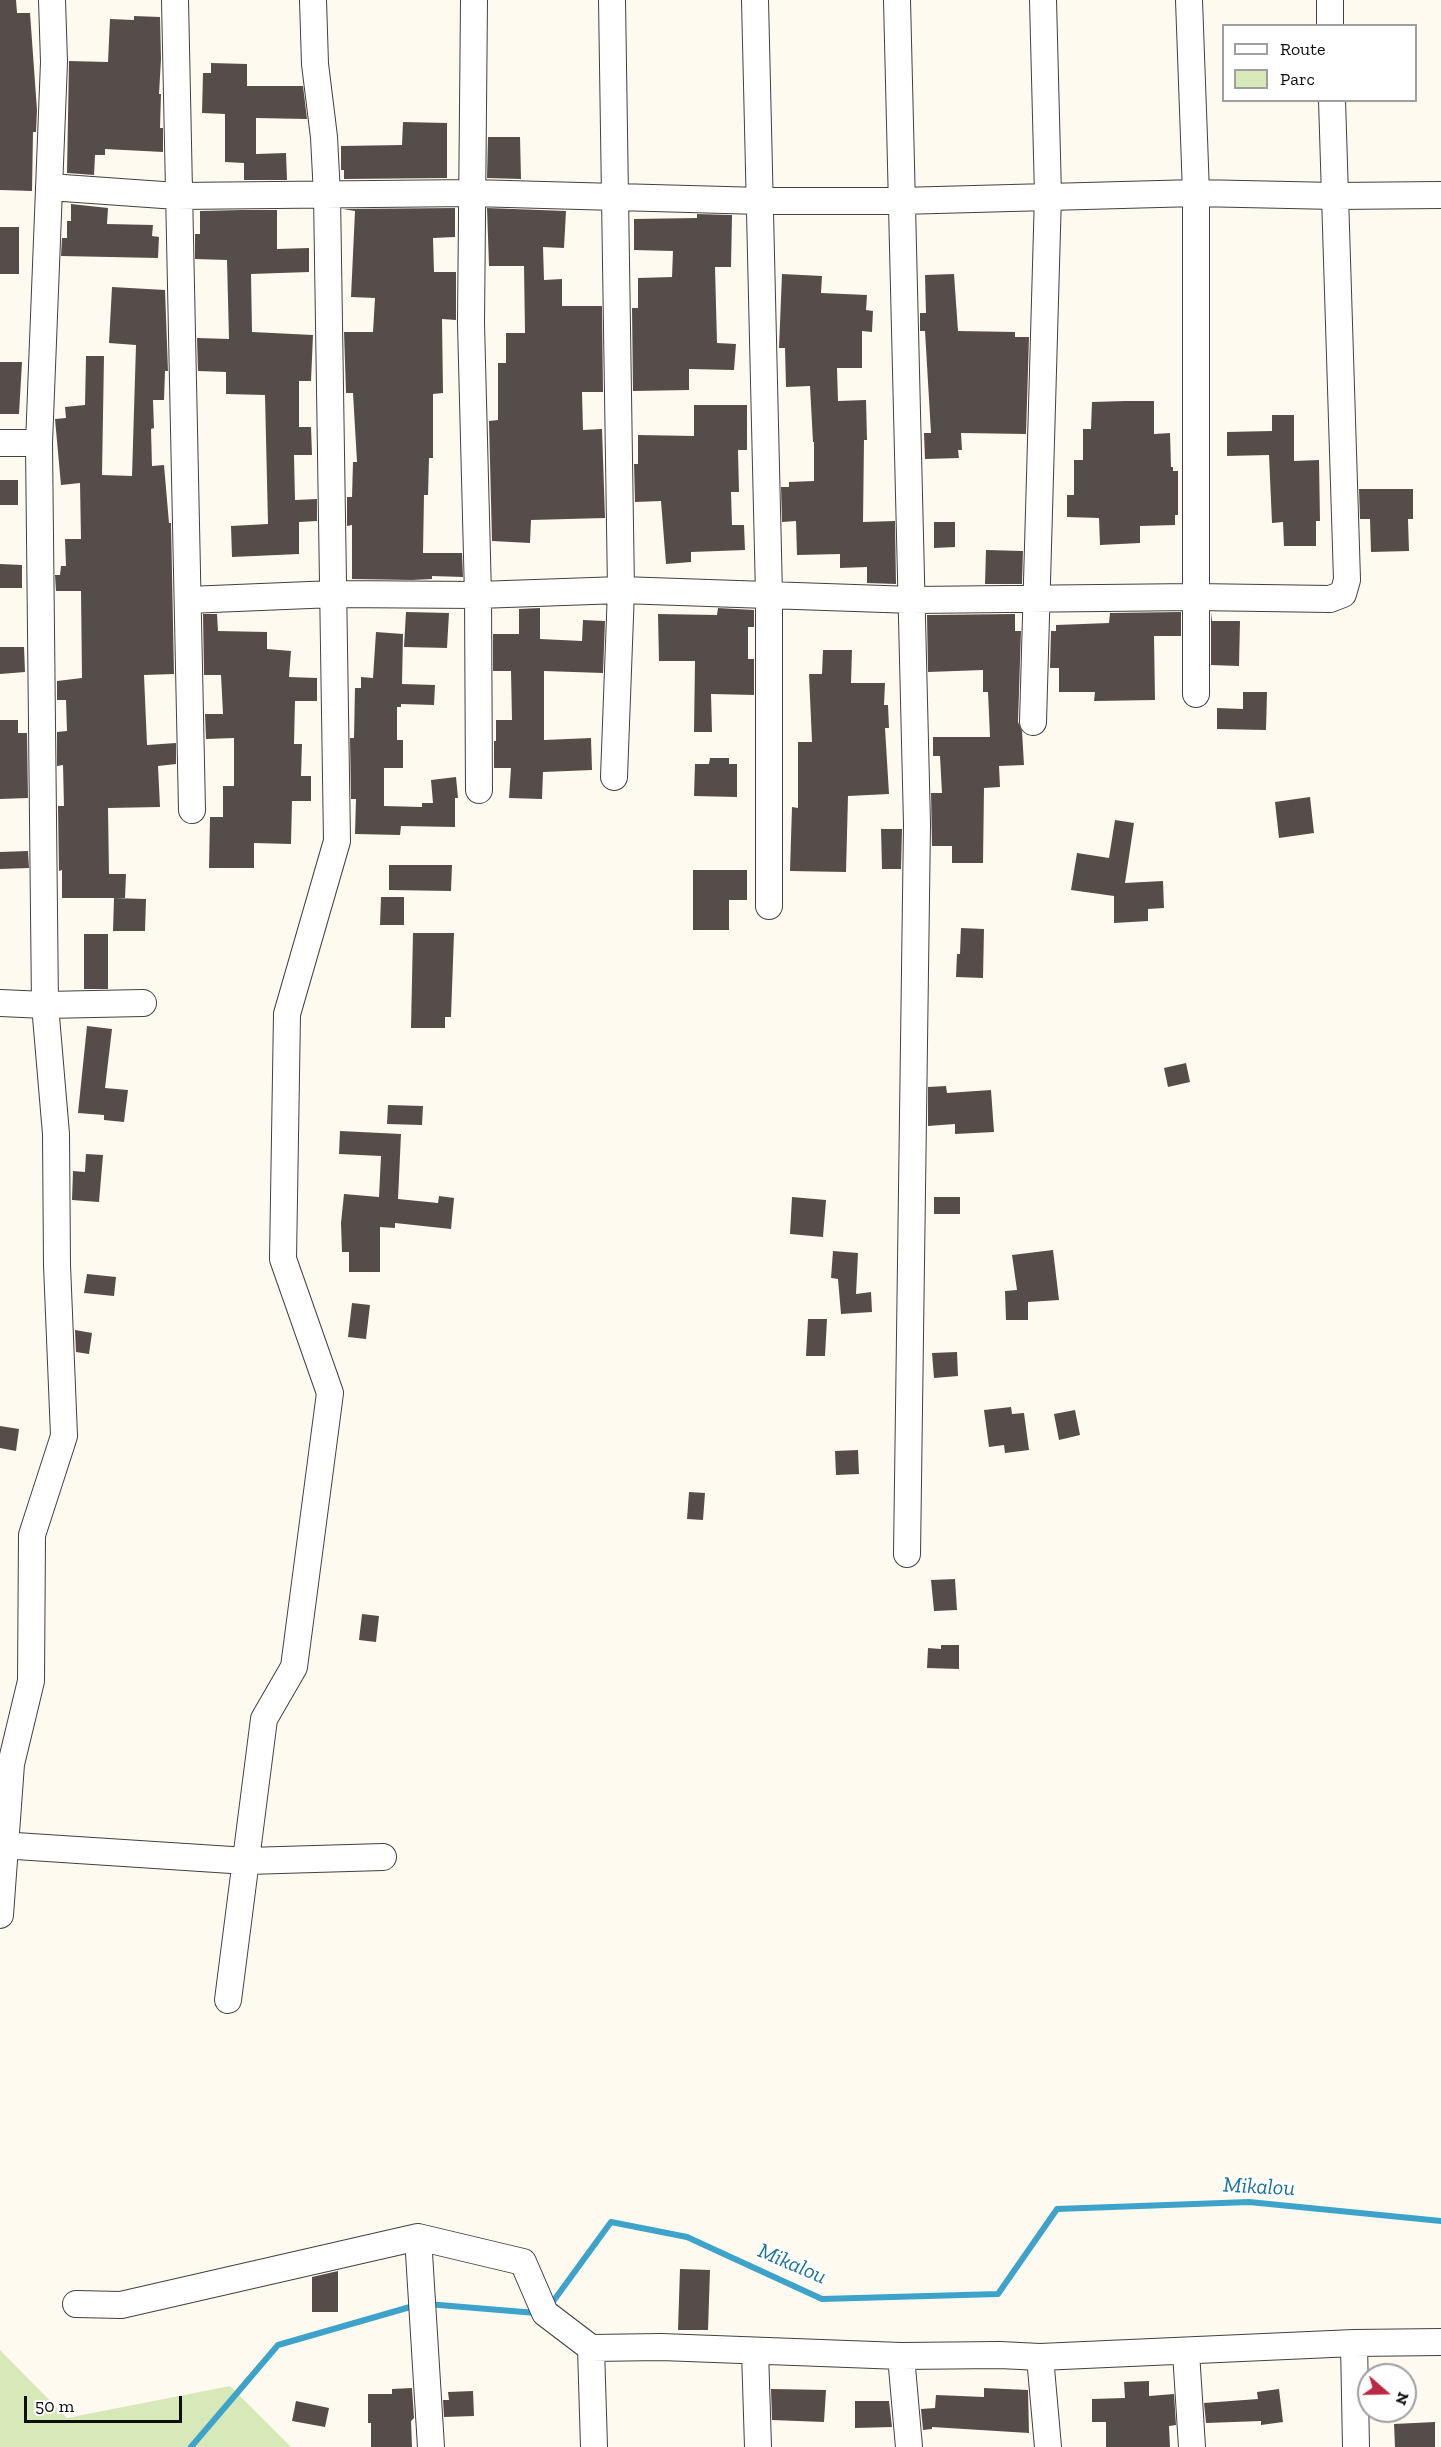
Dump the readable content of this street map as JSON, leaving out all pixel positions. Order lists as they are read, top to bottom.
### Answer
{
  "water": ["Mikalou"],
  "legend": ["Route", "Parc"],
  "scale_bar": "50 m",
  "north": "right"
}
